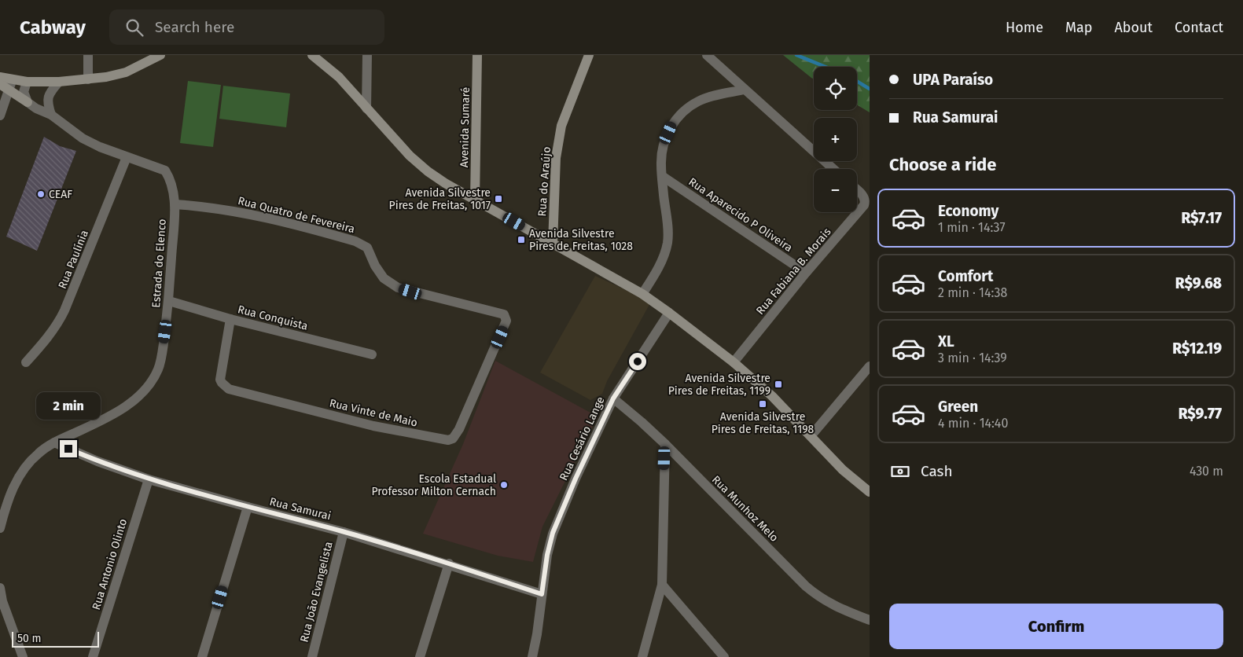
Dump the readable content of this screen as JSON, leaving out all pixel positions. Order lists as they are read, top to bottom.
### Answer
{
  "streets": {
    "main road": ["Avenida Sumaré", "Rua do Araújo"],
    "street": [
      "Rua Quatro de Fevereira",
      "Rua Aparecido P Oliveira",
      "Rua Paulínia",
      "Estrada do Elenco",
      "Rua Fabiana B. Morais",
      "Rua Conquista",
      "Rua Vinte de Maio",
      "Rua Cesário Lange",
      "Rua Samurai",
      "Rua Munhoz Melo",
      "Rua Antonio Olinto",
      "Rua João Evangelista"
    ]
  },
  "crossings": [
    ["Rua Quatro de Fevereira", "Estrada do Elenco"],
    ["Rua Quatro de Fevereira", "Rua Vinte de Maio"],
    ["Rua Aparecido P Oliveira", "Rua Fabiana B. Morais"],
    ["Rua Paulínia", "Estrada do Elenco"],
    ["Estrada do Elenco", "Rua Conquista"],
    ["Estrada do Elenco", "Rua Samurai"],
    ["Rua Conquista", "Rua Vinte de Maio"],
    ["Rua Cesário Lange", "Rua Samurai"],
    ["Rua Cesário Lange", "Rua Munhoz Melo"],
    ["Rua Samurai", "Rua Antonio Olinto"],
    ["Rua Samurai", "Rua João Evangelista"]
  ],
  "places": {
    "other": ["CEAF", "Escola Estadual Professor Milton Cernach"],
    "transit": [
      "Avenida Silvestre Pires de Freitas, 1017",
      "Avenida Silvestre Pires de Freitas, 1028",
      "Avenida Silvestre Pires de Freitas, 1199",
      "Avenida Silvestre Pires de Freitas, 1198"
    ]
  },
  "scale_bar": "50 m",
  "page": {
    "header": "Cabway",
    "search": "Search here",
    "nav": [
      "Home",
      "Map",
      "About",
      "Contact"
    ],
    "banner": ["UPA Paraíso", "Rua Samurai"],
    "map_buttons": ["+", "−"],
    "heading": "Choose a ride",
    "list": [
      {
        "name": "Economy",
        "note": "1 min · 14:37",
        "value": "R$7.17"
      },
      {
        "name": "Comfort",
        "note": "2 min · 14:38",
        "value": "R$9.68"
      },
      {
        "name": "XL",
        "note": "3 min · 14:39",
        "value": "R$12.19"
      },
      {
        "name": "Green",
        "note": "4 min · 14:40",
        "value": "R$9.77"
      }
    ],
    "bubble": "2 min",
    "pay": ["Cash", "430 m"],
    "buttons": "Confirm",
    "scale": "50 m"
  }
}
